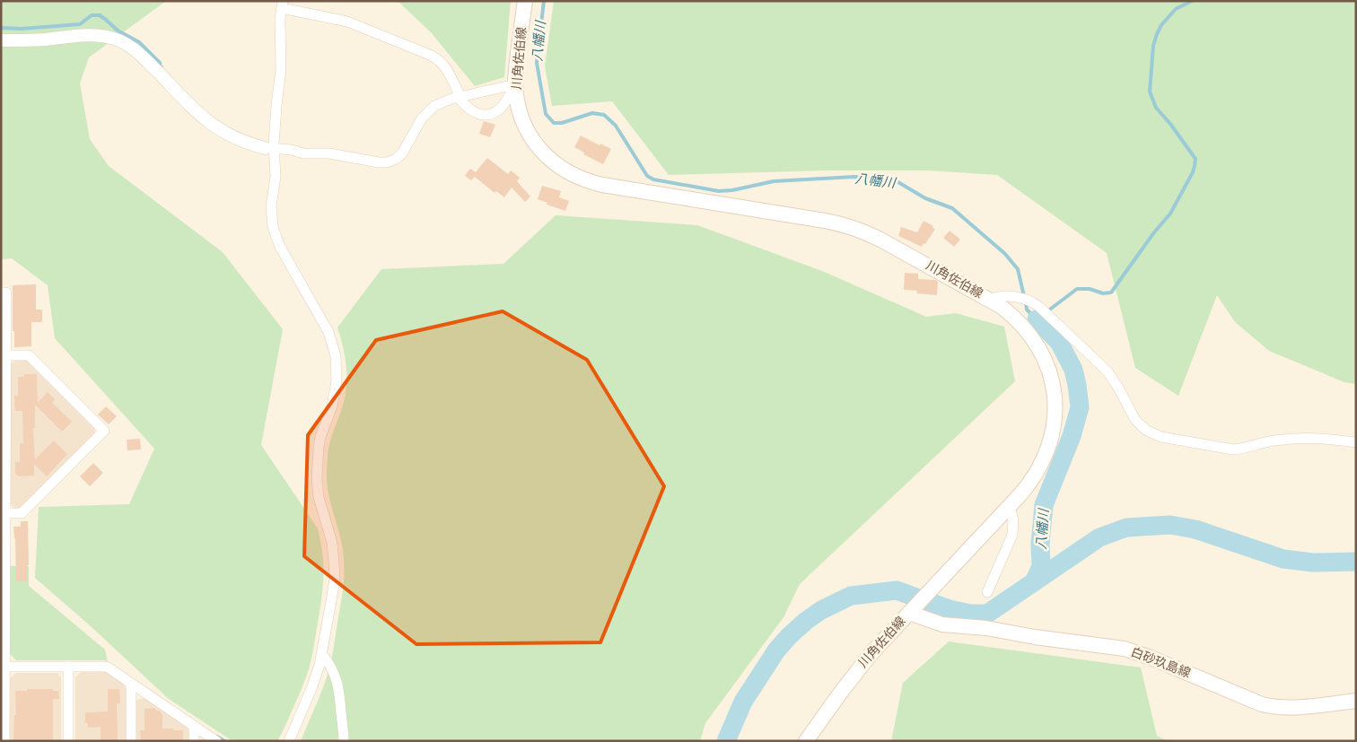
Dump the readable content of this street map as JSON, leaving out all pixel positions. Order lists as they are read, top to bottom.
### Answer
{
  "streets": {
    "main road": ["川角佐伯線", "白砂玖島線"]
  },
  "crossings": [
    ["川角佐伯線", "白砂玖島線"]
  ],
  "water": ["八幡川"]
}
